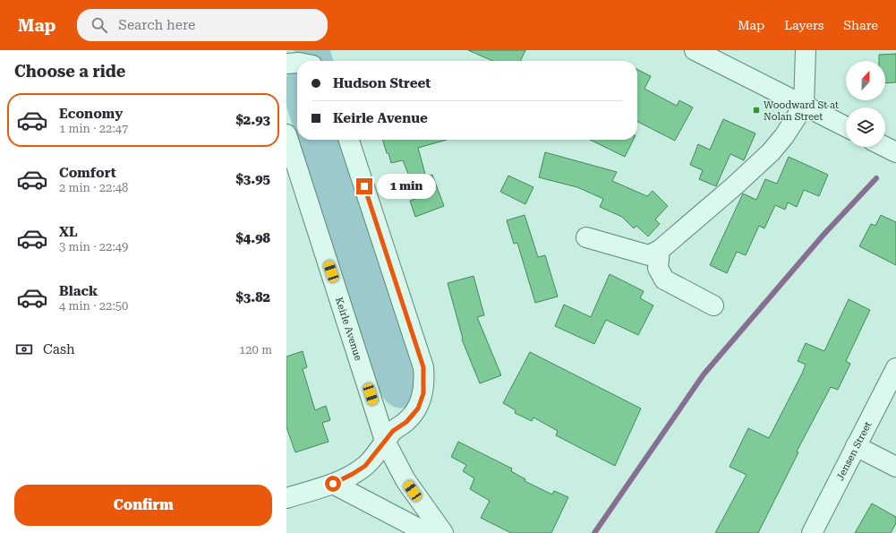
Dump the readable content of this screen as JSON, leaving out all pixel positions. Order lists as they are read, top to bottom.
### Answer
{
  "streets": {
    "street": ["Keirle Avenue", "Jensen Street"]
  },
  "places": {
    "transit": ["Woodward St at Nolan Street"]
  },
  "north": "top",
  "page": {
    "header": "Map",
    "search": "Search here",
    "nav": ["Map", "Layers", "Share"],
    "heading": "Choose a ride",
    "banner": ["Hudson Street", "Keirle Avenue"],
    "list": [
      {
        "name": "Economy",
        "note": "1 min · 22:47",
        "value": "$2.93"
      },
      {
        "name": "Comfort",
        "note": "2 min · 22:48",
        "value": "$3.95"
      },
      {
        "name": "XL",
        "note": "3 min · 22:49",
        "value": "$4.98"
      },
      {
        "name": "Black",
        "note": "4 min · 22:50",
        "value": "$3.82"
      }
    ],
    "bubble": "1 min",
    "pay": ["Cash", "120 m"],
    "buttons": "Confirm"
  }
}
